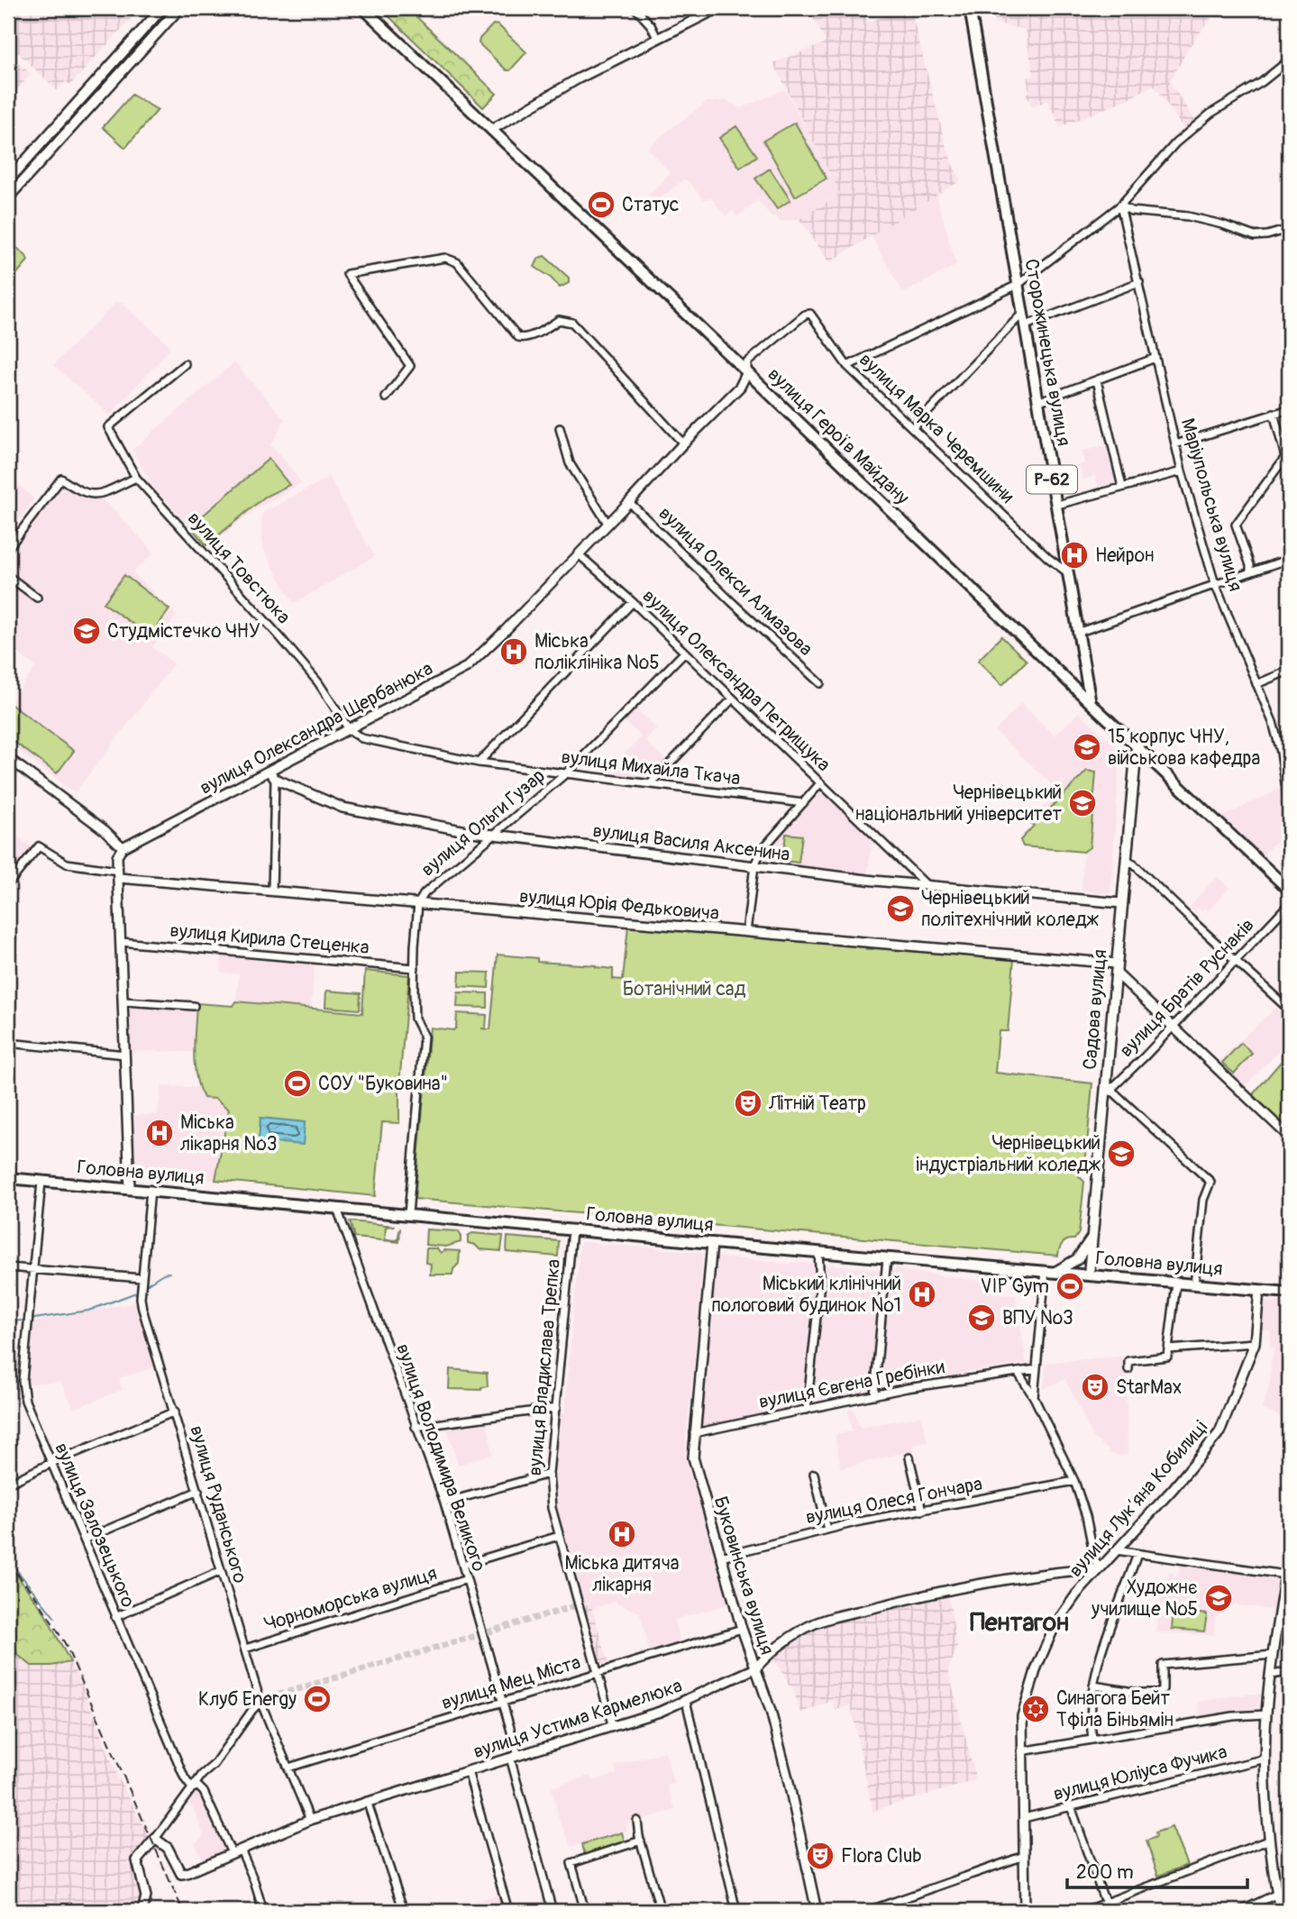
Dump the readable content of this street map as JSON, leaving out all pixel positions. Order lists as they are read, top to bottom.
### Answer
{
  "streets": {
    "main road": [
      "Сторожинецька вулиця",
      "вулиця Героїв Майдану",
      "Р-62",
      "Садова вулиця",
      "Головна вулиця"
    ],
    "street": [
      "вулиця Марка Черемшини",
      "Маріупольська вулиця",
      "вулиця Товстюка",
      "вулиця Олекси Алмазова",
      "вулиця Олександра Петрищука",
      "вулиця Олександра Щербанюка",
      "вулиця Михайла Ткача",
      "вулиця Ольги Гузар",
      "вулиця Василя Аксенина",
      "вулиця Юрія Федьковича",
      "вулиця Кирила Стеценка",
      "вулиця Братів Руснаків",
      "вулиця Владислава Трепка",
      "вулиця Євгена Гребінки",
      "вулиця Володимира Великого",
      "вулиця Лукʼяна Кобилиці",
      "вулиця Олеся Гончара",
      "вулиця Руданського",
      "вулиця Залозецького",
      "Буковинська вулиця",
      "Чорноморська вулиця",
      "вулиця Мец Міста",
      "вулиця Устима Кармелюка",
      "вулиця Юліуса Фучика"
    ]
  },
  "crossings": [
    ["Сторожинецька вулиця", "вулиця Марка Черемшини"],
    ["Сторожинецька вулиця", "вулиця Героїв Майдану"],
    ["вулиця Марка Черемшини", "вулиця Героїв Майдану"],
    ["вулиця Марка Черемшини", "вулиця Олександра Щербанюка"],
    ["вулиця Героїв Майдану", "вулиця Олександра Щербанюка"],
    ["вулиця Героїв Майдану", "Садова вулиця"],
    ["вулиця Товстюка", "вулиця Олександра Щербанюка"],
    ["вулиця Товстюка", "вулиця Михайла Ткача"],
    ["вулиця Олекси Алмазова", "вулиця Олександра Щербанюка"],
    ["вулиця Олександра Петрищука", "вулиця Олександра Щербанюка"],
    ["вулиця Олександра Петрищука", "вулиця Ольги Гузар"],
    ["вулиця Олександра Петрищука", "вулиця Василя Аксенина"],
    ["вулиця Олександра Щербанюка", "вулиця Михайла Ткача"],
    ["вулиця Олександра Щербанюка", "вулиця Василя Аксенина"],
    ["вулиця Михайла Ткача", "вулиця Ольги Гузар"],
    ["вулиця Ольги Гузар", "вулиця Василя Аксенина"],
    ["вулиця Ольги Гузар", "вулиця Юрія Федьковича"],
    ["вулиця Ольги Гузар", "вулиця Кирила Стеценка"],
    ["вулиця Ольги Гузар", "Головна вулиця"],
    ["вулиця Василя Аксенина", "Садова вулиця"],
    ["вулиця Юрія Федьковича", "Садова вулиця"],
    ["вулиця Братів Руснаків", "Садова вулиця"],
    ["Садова вулиця", "Головна вулиця"],
    ["Головна вулиця", "вулиця Владислава Трепка"],
    ["Головна вулиця", "вулиця Володимира Великого"],
    ["Головна вулиця", "вулиця Лукʼяна Кобилиці"],
    ["Головна вулиця", "вулиця Руданського"],
    ["Головна вулиця", "вулиця Залозецького"],
    ["Головна вулиця", "Буковинська вулиця"],
    ["вулиця Владислава Трепка", "Чорноморська вулиця"],
    ["вулиця Владислава Трепка", "вулиця Мец Міста"],
    ["вулиця Владислава Трепка", "вулиця Устима Кармелюка"],
    ["вулиця Євгена Гребінки", "Буковинська вулиця"],
    ["вулиця Володимира Великого", "Чорноморська вулиця"],
    ["вулиця Володимира Великого", "вулиця Мец Міста"],
    ["вулиця Володимира Великого", "вулиця Устима Кармелюка"],
    ["вулиця Лукʼяна Кобилиці", "вулиця Устима Кармелюка"],
    ["вулиця Лукʼяна Кобилиці", "вулиця Юліуса Фучика"],
    ["вулиця Олеся Гончара", "Буковинська вулиця"],
    ["вулиця Руданського", "Чорноморська вулиця"],
    ["вулиця Руданського", "вулиця Мец Міста"],
    ["вулиця Руданського", "вулиця Устима Кармелюка"],
    ["вулиця Залозецького", "вулиця Устима Кармелюка"],
    ["Буковинська вулиця", "вулиця Мец Міста"],
    ["Буковинська вулиця", "вулиця Устима Кармелюка"]
  ],
  "districts": ["Пентагон"],
  "parks": ["Ботанічний сад"],
  "places": {
    "sports": [
      "Статус",
      "СОУ \"Буковина\"",
      "VIP Gym",
      "Клуб Energy"
    ],
    "hospital": [
      "Нейрон",
      "Міська поліклініка №5",
      "Міська лікарня №3",
      "Міський клінічний пологовий будинок №1",
      "Міська дитяча лікарня"
    ],
    "school or university": [
      "Студмістечко ЧНУ",
      "15 корпус ЧНУ, військова кафедра",
      "Чернівецький національний університет",
      "Чернівецький політехнічний коледж",
      "Чернівецький індустріальний коледж",
      "ВПУ №3",
      "Художнє училище №5"
    ],
    "theatre": ["Літній Театр", "StarMax", "Flora Club"],
    "synagogue": ["Синагога Бейт Тфіла Біньямін"]
  },
  "scale_bar": "200 m"
}
